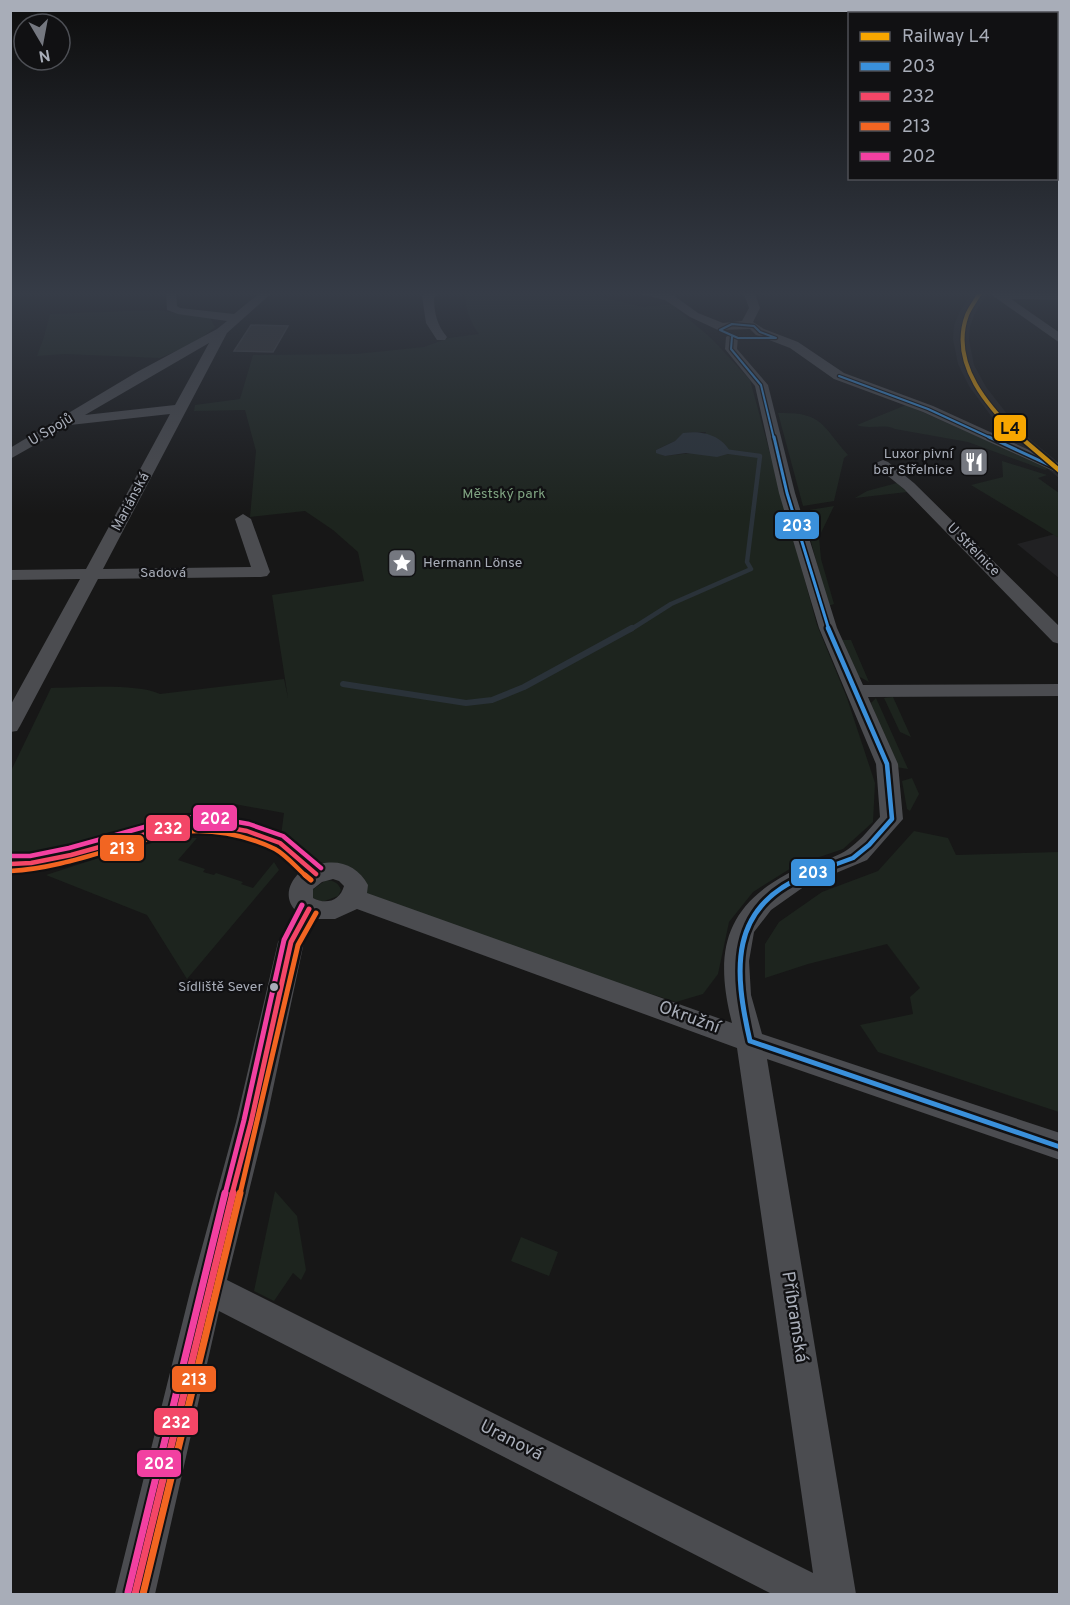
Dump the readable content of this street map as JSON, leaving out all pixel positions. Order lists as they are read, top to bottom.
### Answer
{
  "streets": {
    "street": [
      "U Spojů",
      "Mariánská",
      "U Střelnice",
      "Sadová",
      "Okružní",
      "Příbramská",
      "Uranová"
    ]
  },
  "crossings": [
    ["Mariánská", "Sadová"],
    ["Okružní", "Příbramská"]
  ],
  "parks": ["Městský park"],
  "places": {
    "restaurant": ["Luxor pivní bar Střelnice"],
    "place": ["Hermann Lönse"],
    "other": ["Sídliště Sever"]
  },
  "lines": [
    "rail line L4",
    "transit line 203",
    "transit line 202",
    "transit line 232",
    "transit line 213"
  ],
  "legend": [
    "Railway L4",
    "203",
    "232",
    "213",
    "202"
  ],
  "north": "bottom"
}
